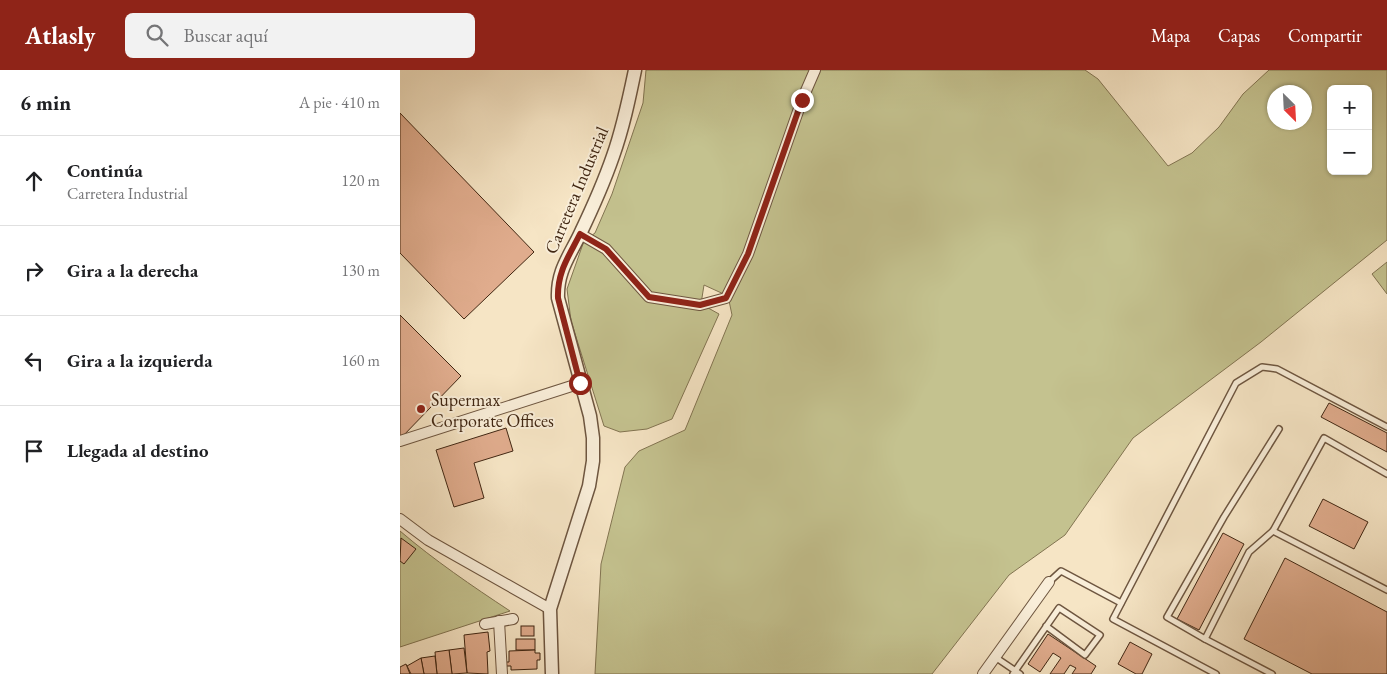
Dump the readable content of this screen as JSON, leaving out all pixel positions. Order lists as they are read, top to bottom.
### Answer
{
  "streets": {
    "street": ["Carretera Industrial"]
  },
  "places": ["Supermax Corporate Offices"],
  "north": "bottom right",
  "page": {
    "header": "Atlasly",
    "search": "Buscar aquí",
    "nav": ["Mapa", "Capas", "Compartir"],
    "heading": ["6 min", "A pie · 410 m"],
    "map_buttons": ["+", "−"],
    "list": [
      ["Continúa", "Carretera Industrial", "120 m"],
      ["Gira a la derecha", "130 m"],
      ["Gira a la izquierda", "160 m"],
      "Llegada al destino"
    ]
  }
}
